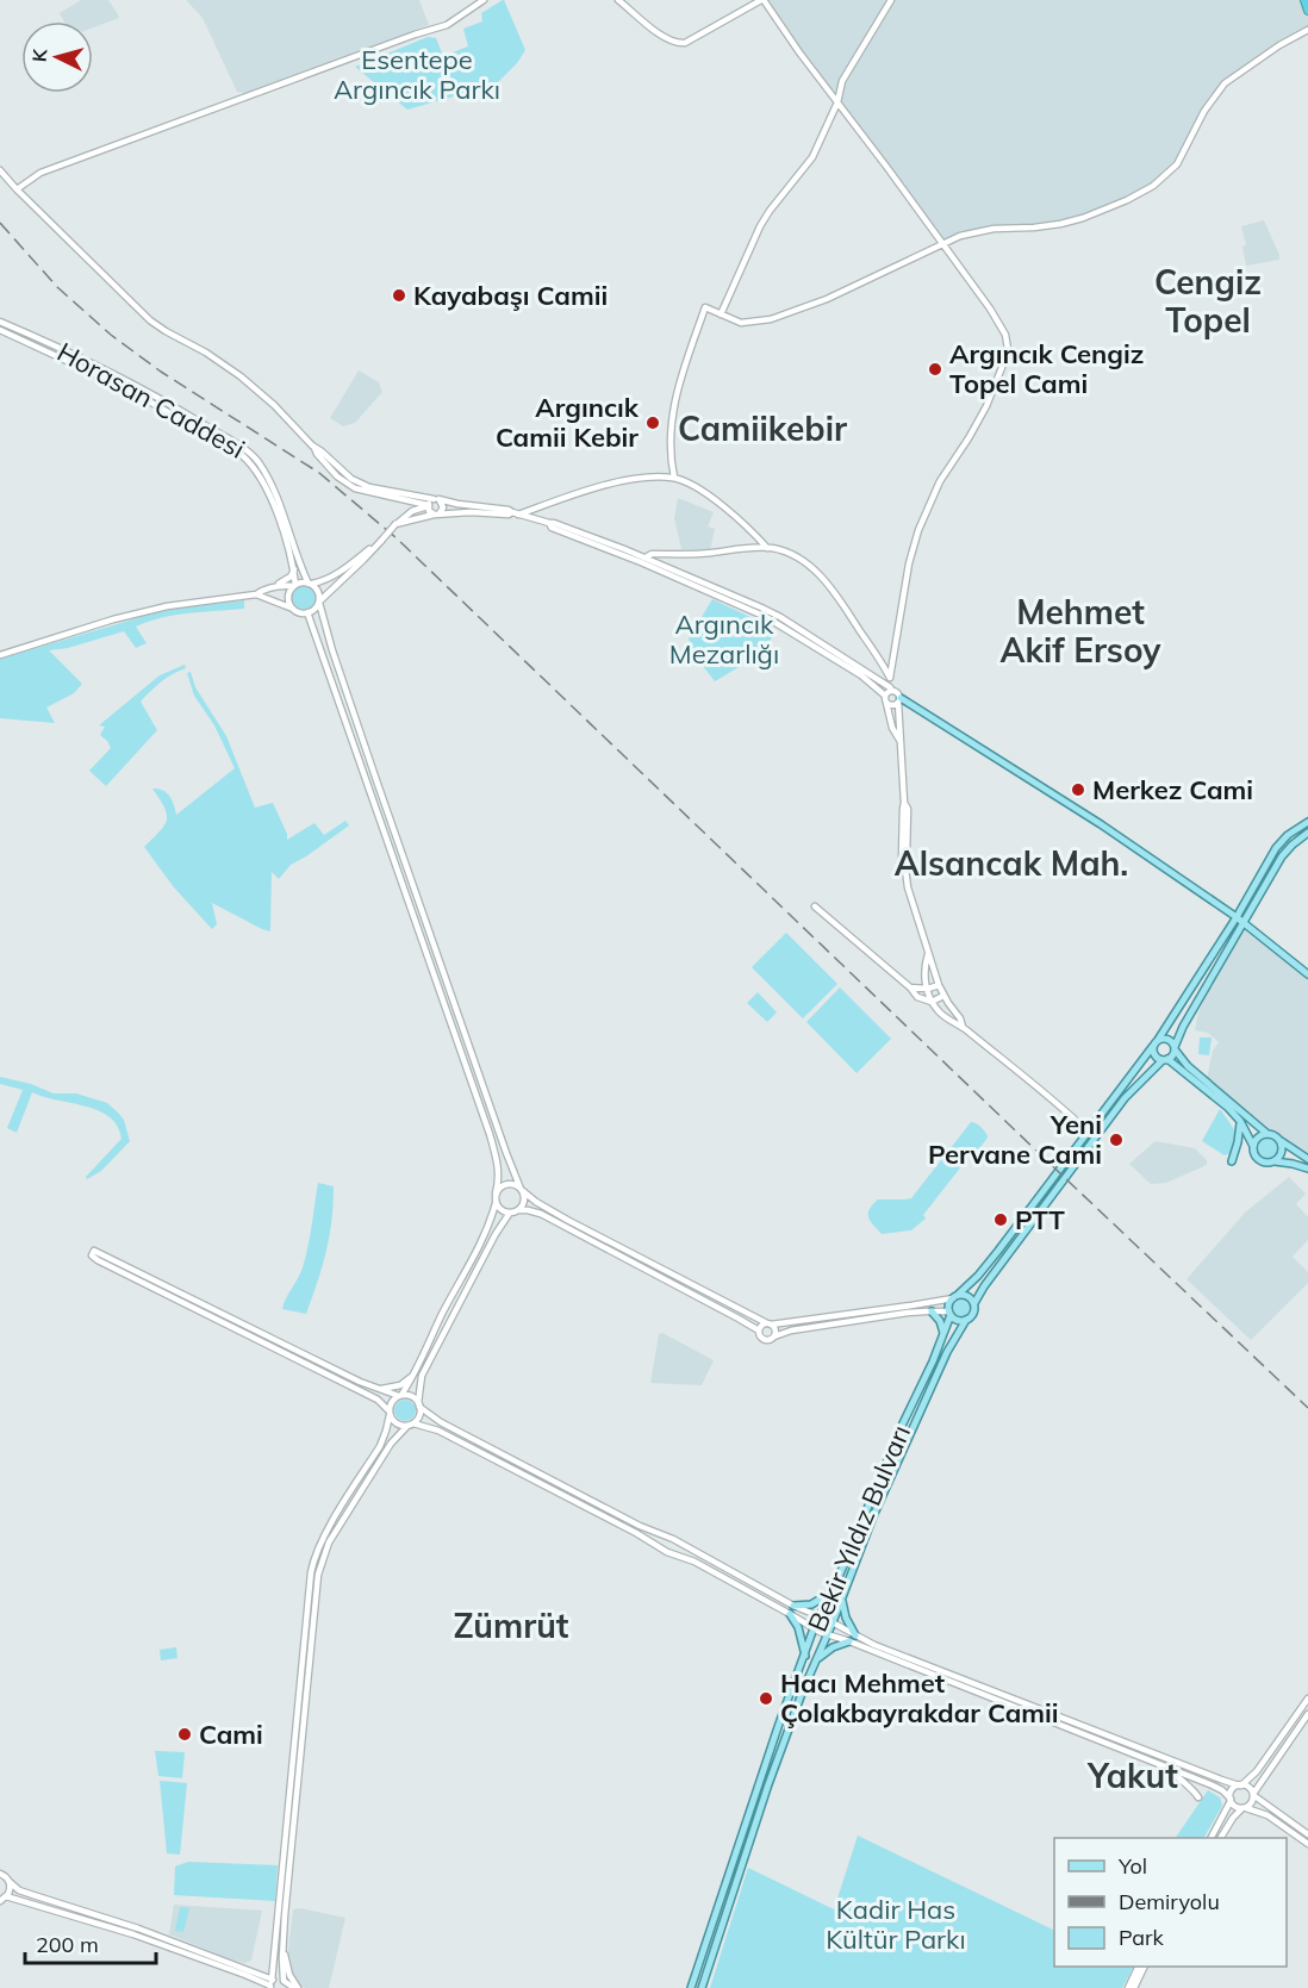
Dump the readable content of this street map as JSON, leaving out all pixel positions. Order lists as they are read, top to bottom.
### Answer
{
  "streets": {
    "main road": ["Bekir Yıldız Bulvarı"],
    "street": ["Horasan Caddesi"]
  },
  "districts": [
    "Cengiz Topel",
    "Camiikebir",
    "Mehmet Akif Ersoy",
    "Alsancak Mah.",
    "Zümrüt",
    "Yakut"
  ],
  "parks": ["Esentepe Argıncık Parkı", "Argıncık Mezarlığı", "Kadir Has Kültür Parkı"],
  "places": [
    "Kayabaşı Camii",
    "Argıncık Cengiz Topel Cami",
    "Argıncık Camii Kebir",
    "Merkez Cami",
    "Yeni Pervane Cami",
    "PTT",
    "Hacı Mehmet Çolakbayrakdar Camii",
    "Cami"
  ],
  "legend": ["Yol", "Demiryolu", "Park"],
  "scale_bar": "200 m",
  "north": "left"
}
